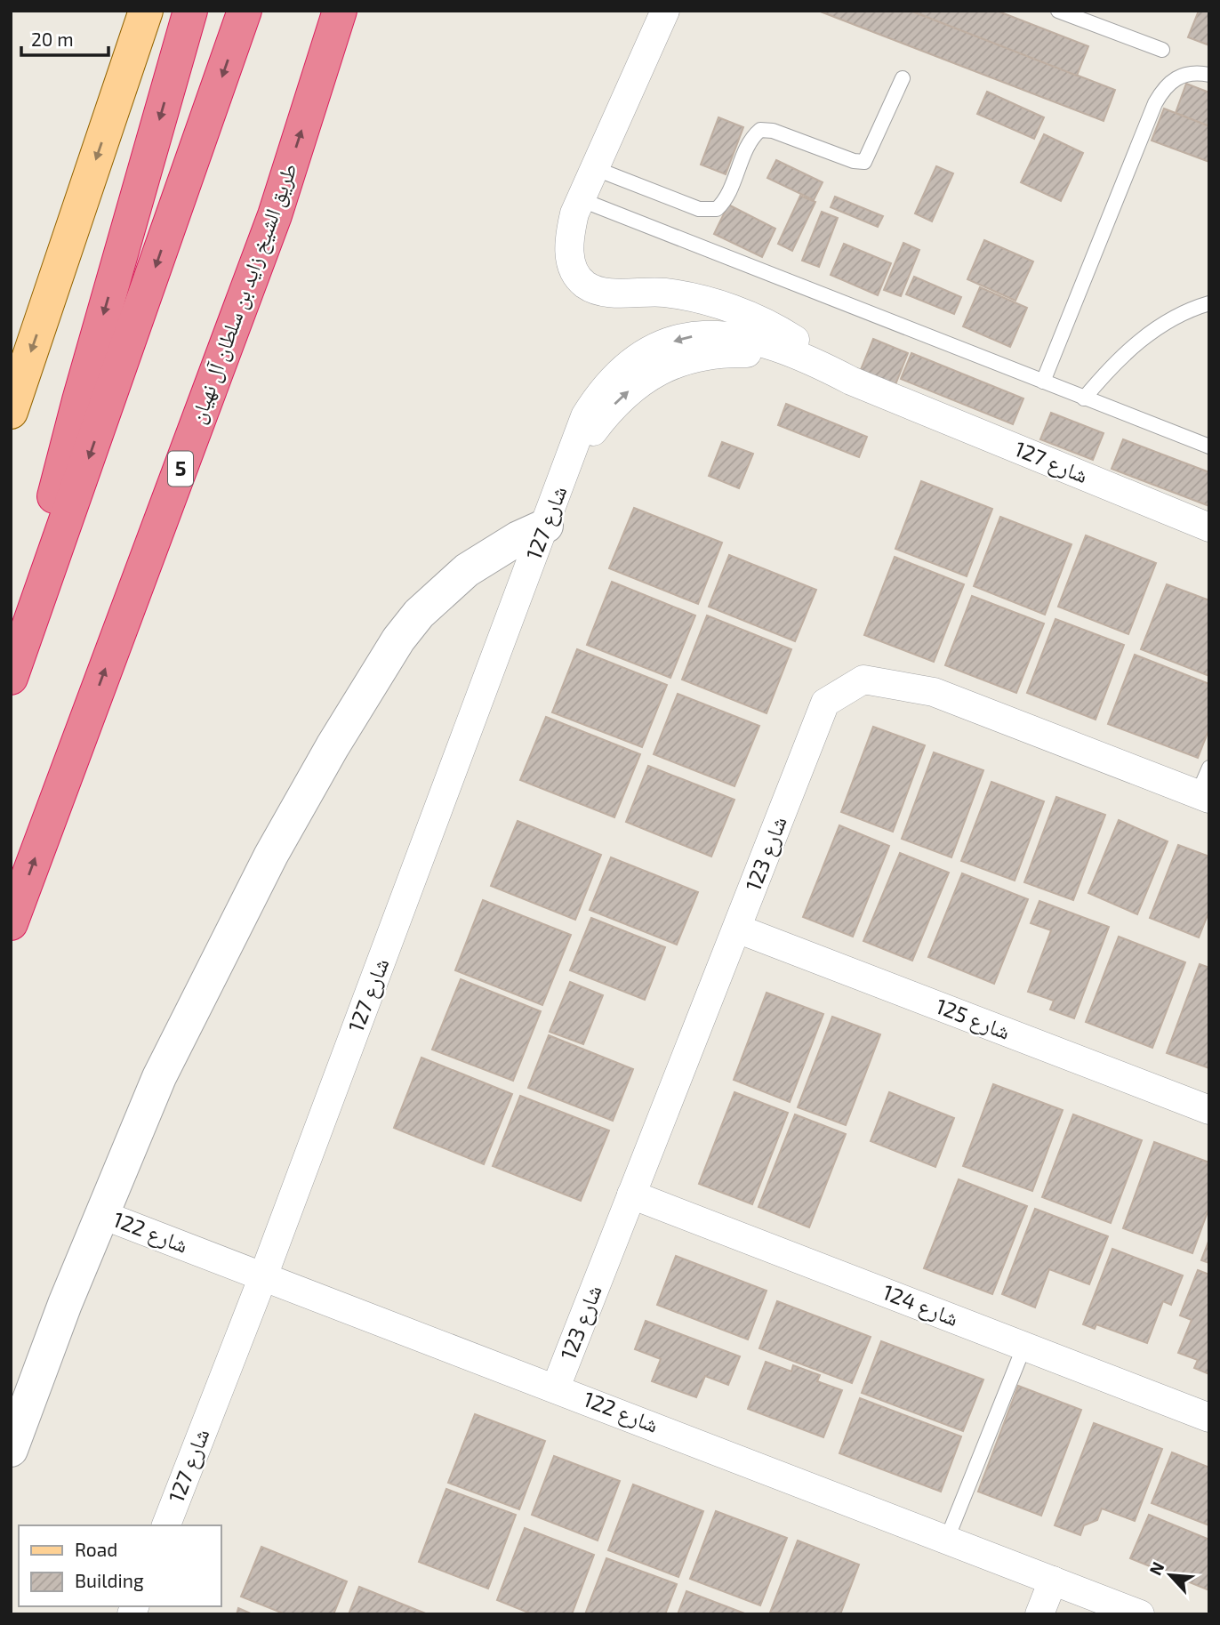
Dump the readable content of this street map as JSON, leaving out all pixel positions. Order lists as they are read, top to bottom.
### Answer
{
  "streets": {
    "highway": ["طريق الشيخ زايد بن سلطان آل نهيان", "5"],
    "street": [
      "شارع 127",
      "شارع 123",
      "شارع 125",
      "شارع 122",
      "شارع 124"
    ]
  },
  "crossings": [
    ["شارع 127", "شارع 122"],
    ["شارع 123", "شارع 125"],
    ["شارع 123", "شارع 122"],
    ["شارع 123", "شارع 124"]
  ],
  "legend": ["Road", "Building"],
  "scale_bar": "20 m",
  "north": "top left"
}
